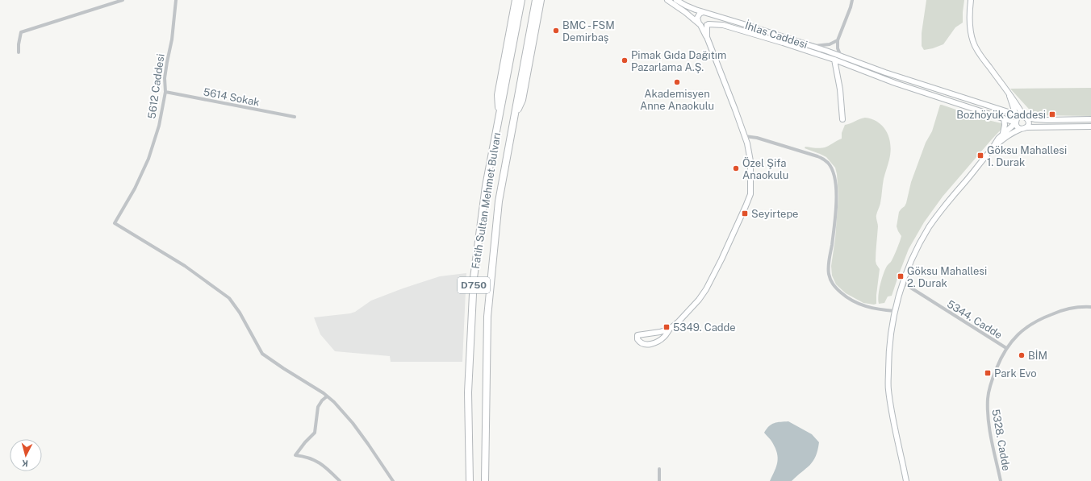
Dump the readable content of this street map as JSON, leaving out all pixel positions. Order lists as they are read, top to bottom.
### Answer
{
  "streets": {
    "highway": ["Fatih Sultan Mehmet Bulvarı", "D750"],
    "street": [
      "İhlas Caddesi",
      "5612 Caddesi",
      "5614 Sokak",
      "5344. Cadde",
      "5328. Cadde"
    ]
  },
  "crossings": [
    ["5612 Caddesi", "5614 Sokak"],
    ["5344. Cadde", "5328. Cadde"]
  ],
  "places": {
    "other": [
      "BMC - FSM Demirbaş",
      "Pimak Gıda Dağıtım Pazarlama A.Ş.",
      "Akademisyen Anne Anaokulu",
      "Özel Şifa Anaokulu",
      "BİM"
    ],
    "transit": [
      "Bozhöyük Caddesi",
      "Göksu Mahallesi 1. Durak",
      "Seyirtepe",
      "Göksu Mahallesi 2. Durak",
      "5349. Cadde",
      "Park Evo"
    ]
  },
  "north": "bottom"
}
